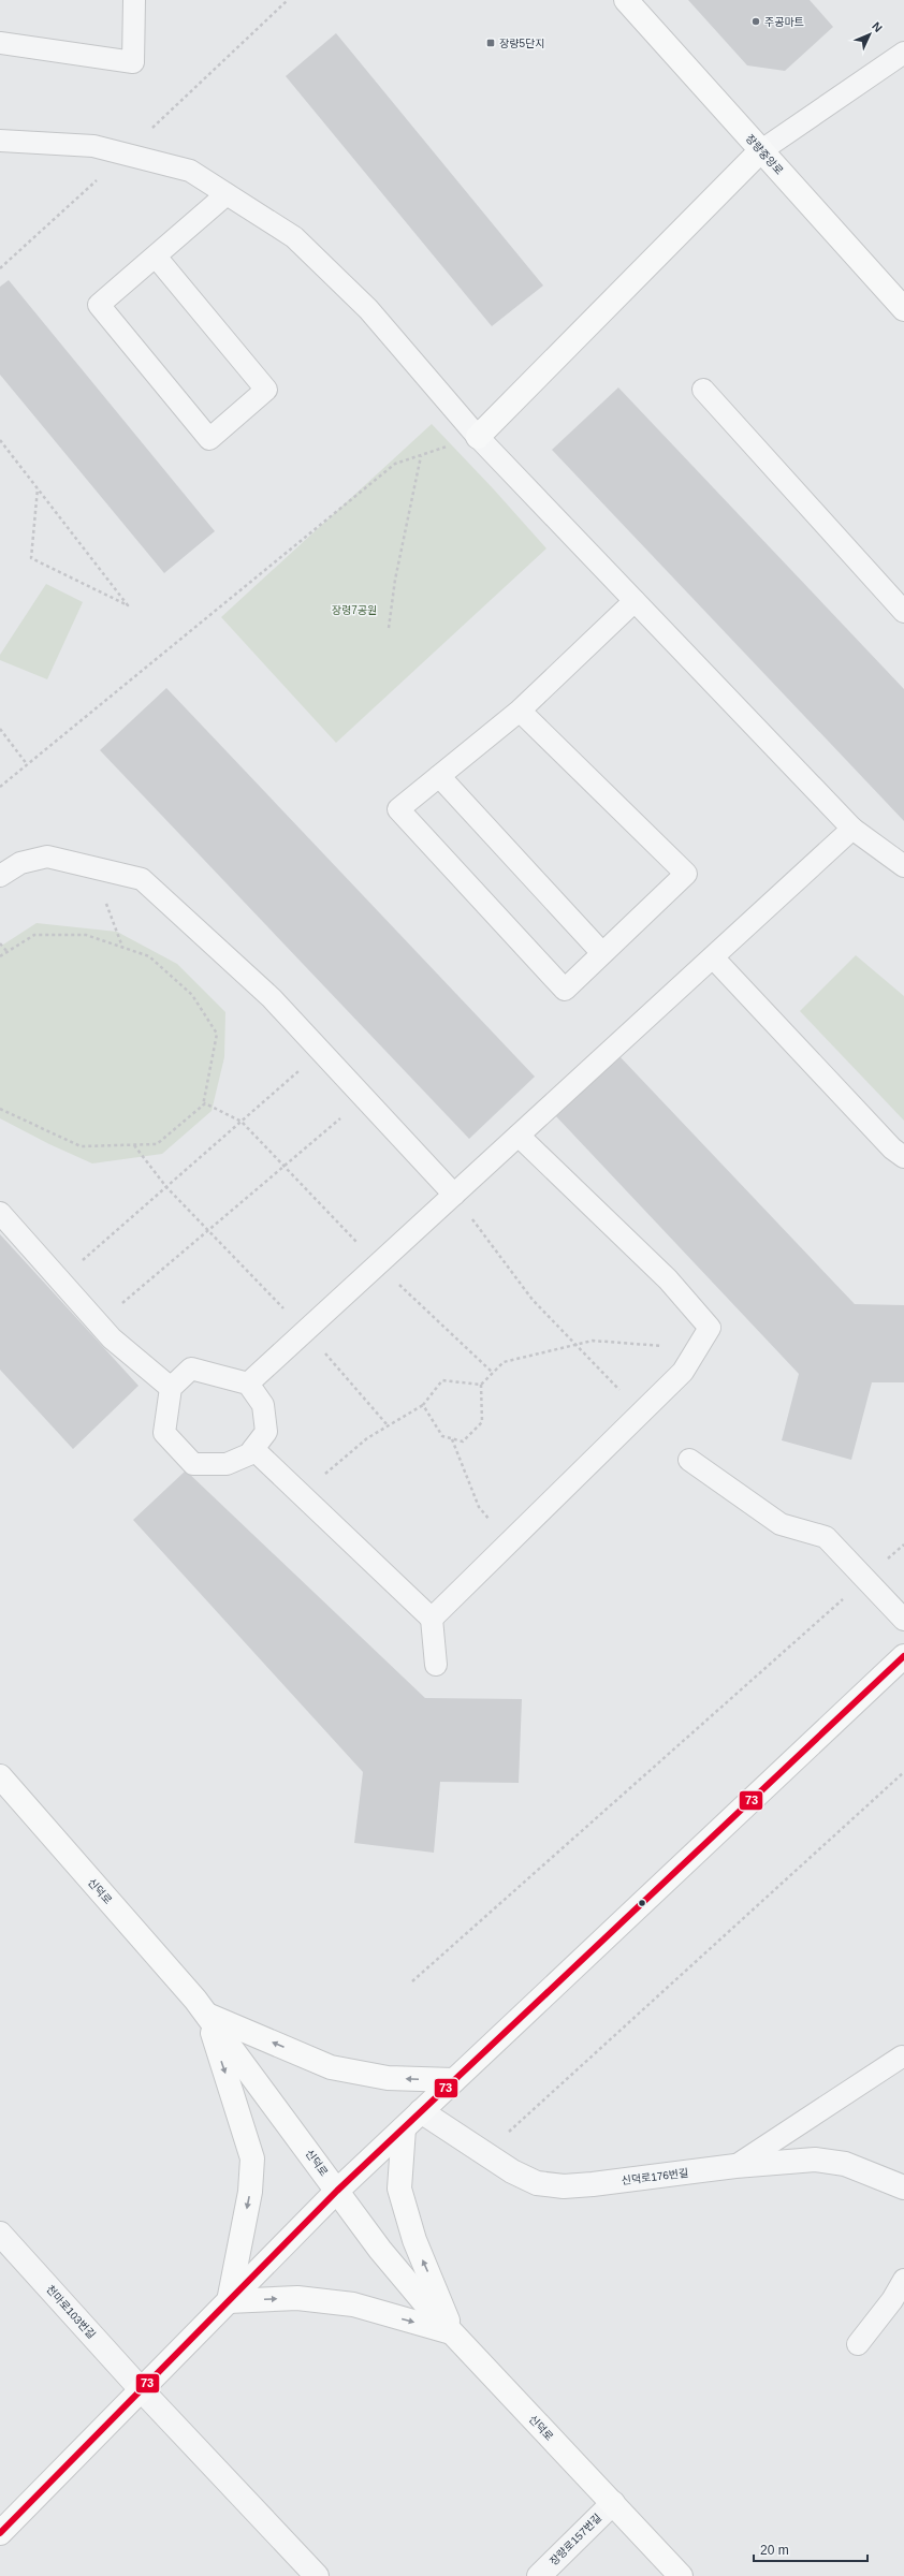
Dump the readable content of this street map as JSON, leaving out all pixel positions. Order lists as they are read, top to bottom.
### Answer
{
  "streets": {
    "street": [
      "장량중앙로",
      "신덕로",
      "신덕로176번길",
      "천마로103번길",
      "장량로157번길"
    ]
  },
  "crossings": [
    ["신덕로", "장량로157번길"]
  ],
  "parks": ["장령7공원"],
  "places": {
    "other": ["주공마트"],
    "transit": ["장량5단지"]
  },
  "lines": ["transit line 73"],
  "scale_bar": "20 m",
  "north": "top right"
}
